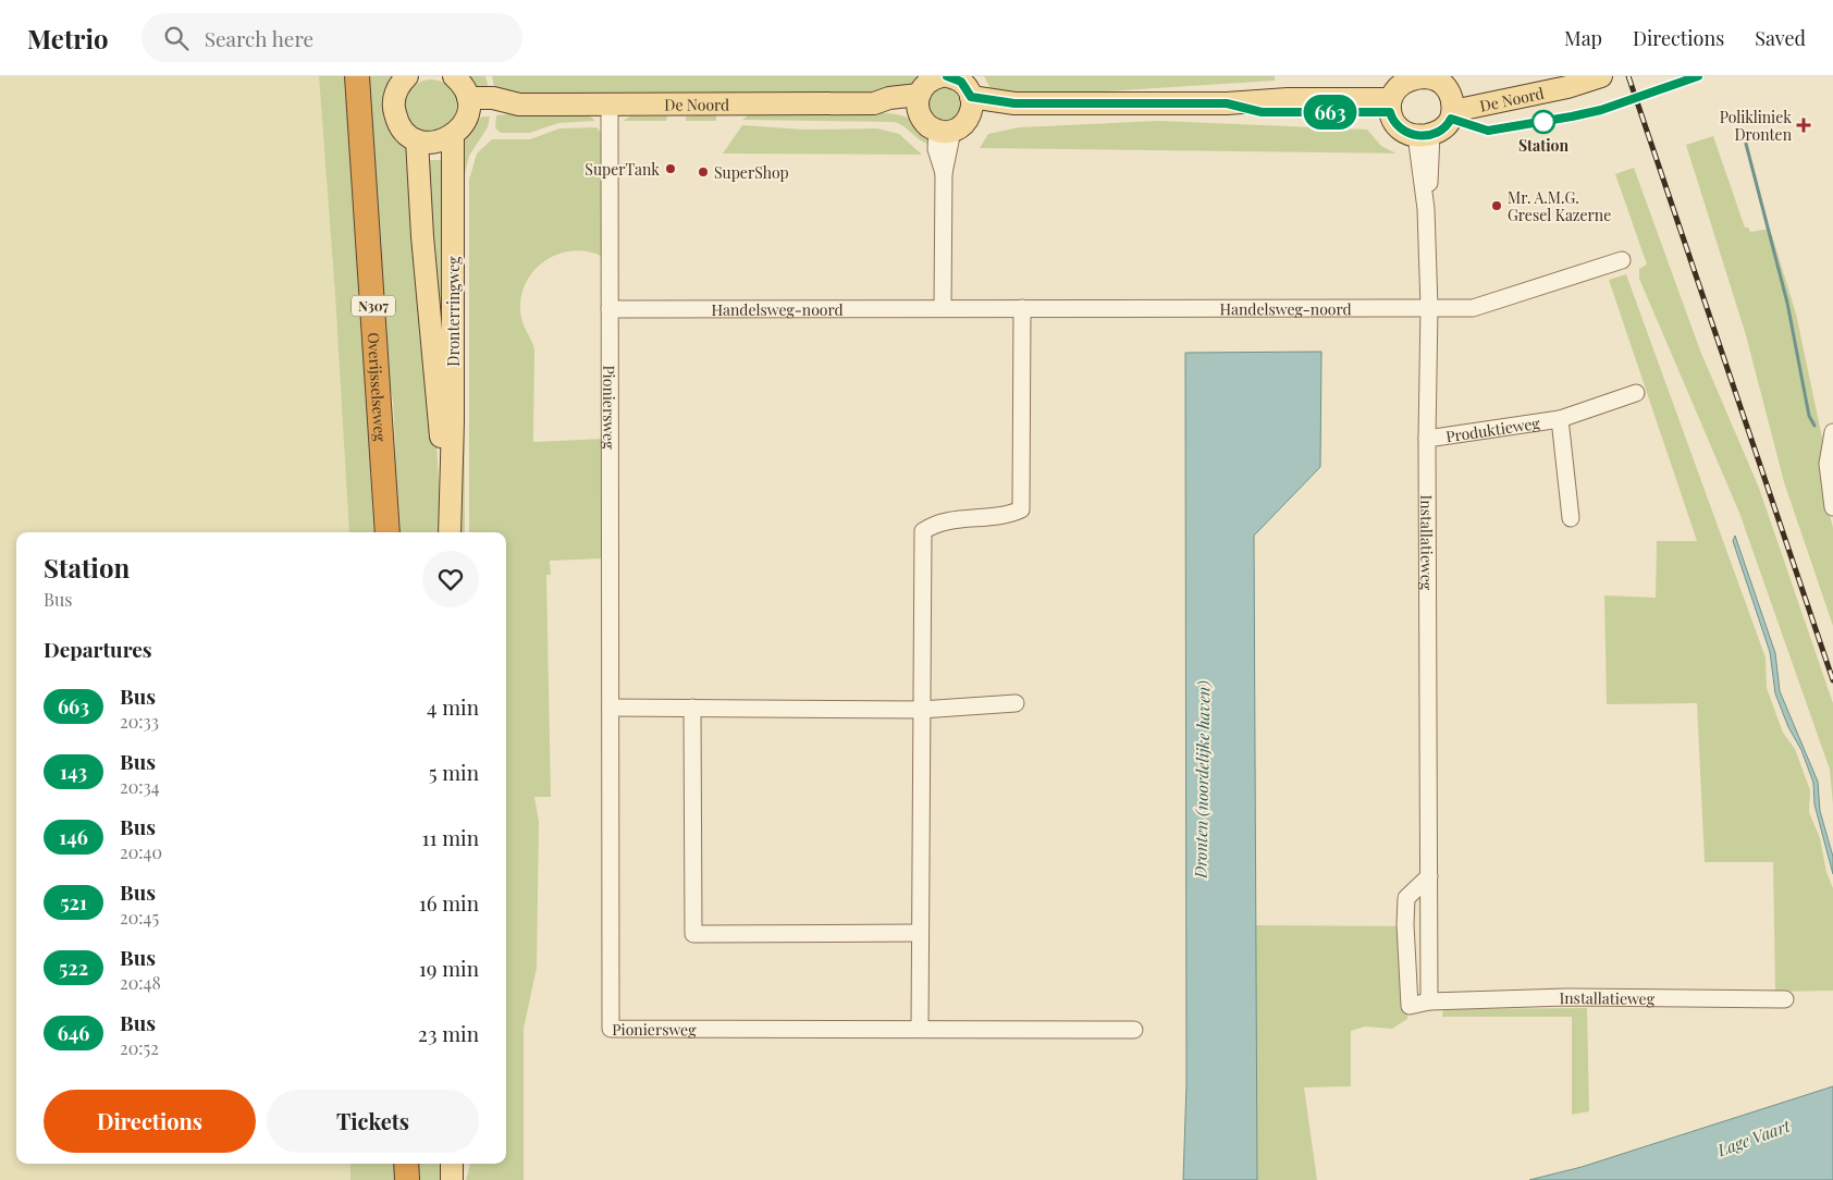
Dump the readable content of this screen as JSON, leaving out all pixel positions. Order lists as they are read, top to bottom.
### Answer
{
  "streets": {
    "highway": ["N307", "Overijsselseweg"],
    "main road": ["De Noord", "Dronterringweg"],
    "street": [
      "Handelsweg-noord",
      "Pioniersweg",
      "Produktieweg",
      "Installatieweg"
    ]
  },
  "crossings": [
    ["De Noord", "Pioniersweg"],
    ["De Noord", "Installatieweg"],
    ["Handelsweg-noord", "Pioniersweg"],
    ["Handelsweg-noord", "Installatieweg"],
    ["Produktieweg", "Installatieweg"]
  ],
  "water": ["Dronten (noordelijke haven)", "Lage Vaart"],
  "places": {
    "other": [
      "Station",
      "SuperTank",
      "SuperShop",
      "Mr. A.M.G. Gresel Kazerne"
    ],
    "health": ["Polikliniek Dronten"]
  },
  "lines": ["bus line 663"],
  "page": {
    "header": "Metrio",
    "search": "Search here",
    "nav": ["Map", "Directions", "Saved"],
    "on_map": "663",
    "heading": [
      ["Station", "Bus"],
      "Departures"
    ],
    "list": [
      {
        "mark": "663",
        "name": "Bus",
        "note": "20:33",
        "value": "4 min"
      },
      {
        "mark": "143",
        "name": "Bus",
        "note": "20:34",
        "value": "5 min"
      },
      {
        "mark": "146",
        "name": "Bus",
        "note": "20:40",
        "value": "11 min"
      },
      {
        "mark": "521",
        "name": "Bus",
        "note": "20:45",
        "value": "16 min"
      },
      {
        "mark": "522",
        "name": "Bus",
        "note": "20:48",
        "value": "19 min"
      },
      {
        "mark": "646",
        "name": "Bus",
        "note": "20:52",
        "value": "23 min"
      }
    ],
    "buttons": ["Directions", "Tickets"]
  }
}
